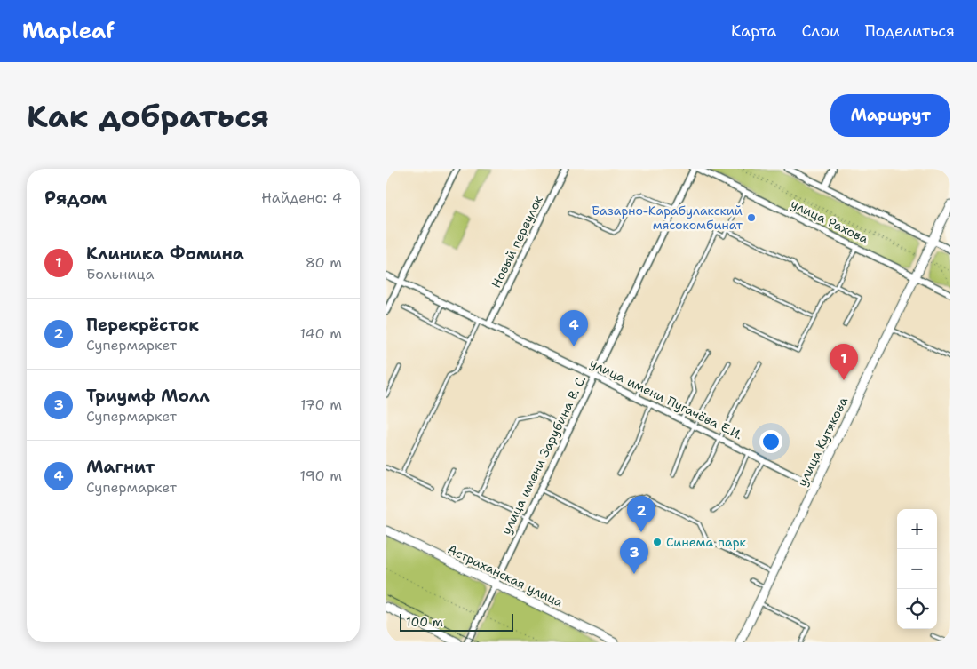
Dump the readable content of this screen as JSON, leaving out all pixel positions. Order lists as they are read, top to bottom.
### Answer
{
  "streets": {
    "street": [
      "улица Рахова",
      "Новый переулок",
      "улица имени Пугачёва Е.И.",
      "улица Кутякова",
      "улица имени Зарубина В. С.",
      "Астраханская улица"
    ]
  },
  "crossings": [
    ["улица Рахова", "улица Кутякова"],
    ["Новый переулок", "улица имени Пугачёва Е.И."],
    ["улица имени Пугачёва Е.И.", "улица Кутякова"],
    ["улица имени Пугачёва Е.И.", "улица имени Зарубина В. С."],
    ["улица имени Зарубина В. С.", "Астраханская улица"]
  ],
  "places": ["Базарно-Карабулакский мясокомбинат", "Синема парк"],
  "scale_bar": "100 m",
  "page": {
    "header": "Mapleaf",
    "nav": ["Карта", "Слои", "Поделиться"],
    "buttons": "Маршрут",
    "title": "Как добраться",
    "heading": ["Рядом", "Найдено: 4"],
    "list": [
      {
        "mark": "1",
        "name": "Клиника Фомина",
        "note": "Больница",
        "value": "80 m"
      },
      {
        "mark": "2",
        "name": "Перекрёсток",
        "note": "Супермаркет",
        "value": "140 m"
      },
      {
        "mark": "3",
        "name": "Триумф Молл",
        "note": "Супермаркет",
        "value": "170 m"
      },
      {
        "mark": "4",
        "name": "Магнит",
        "note": "Супермаркет",
        "value": "190 m"
      }
    ],
    "pins": [
      "4",
      "1",
      "2",
      "3"
    ],
    "map_buttons": ["+", "−"],
    "scale": "100 m"
  }
}
